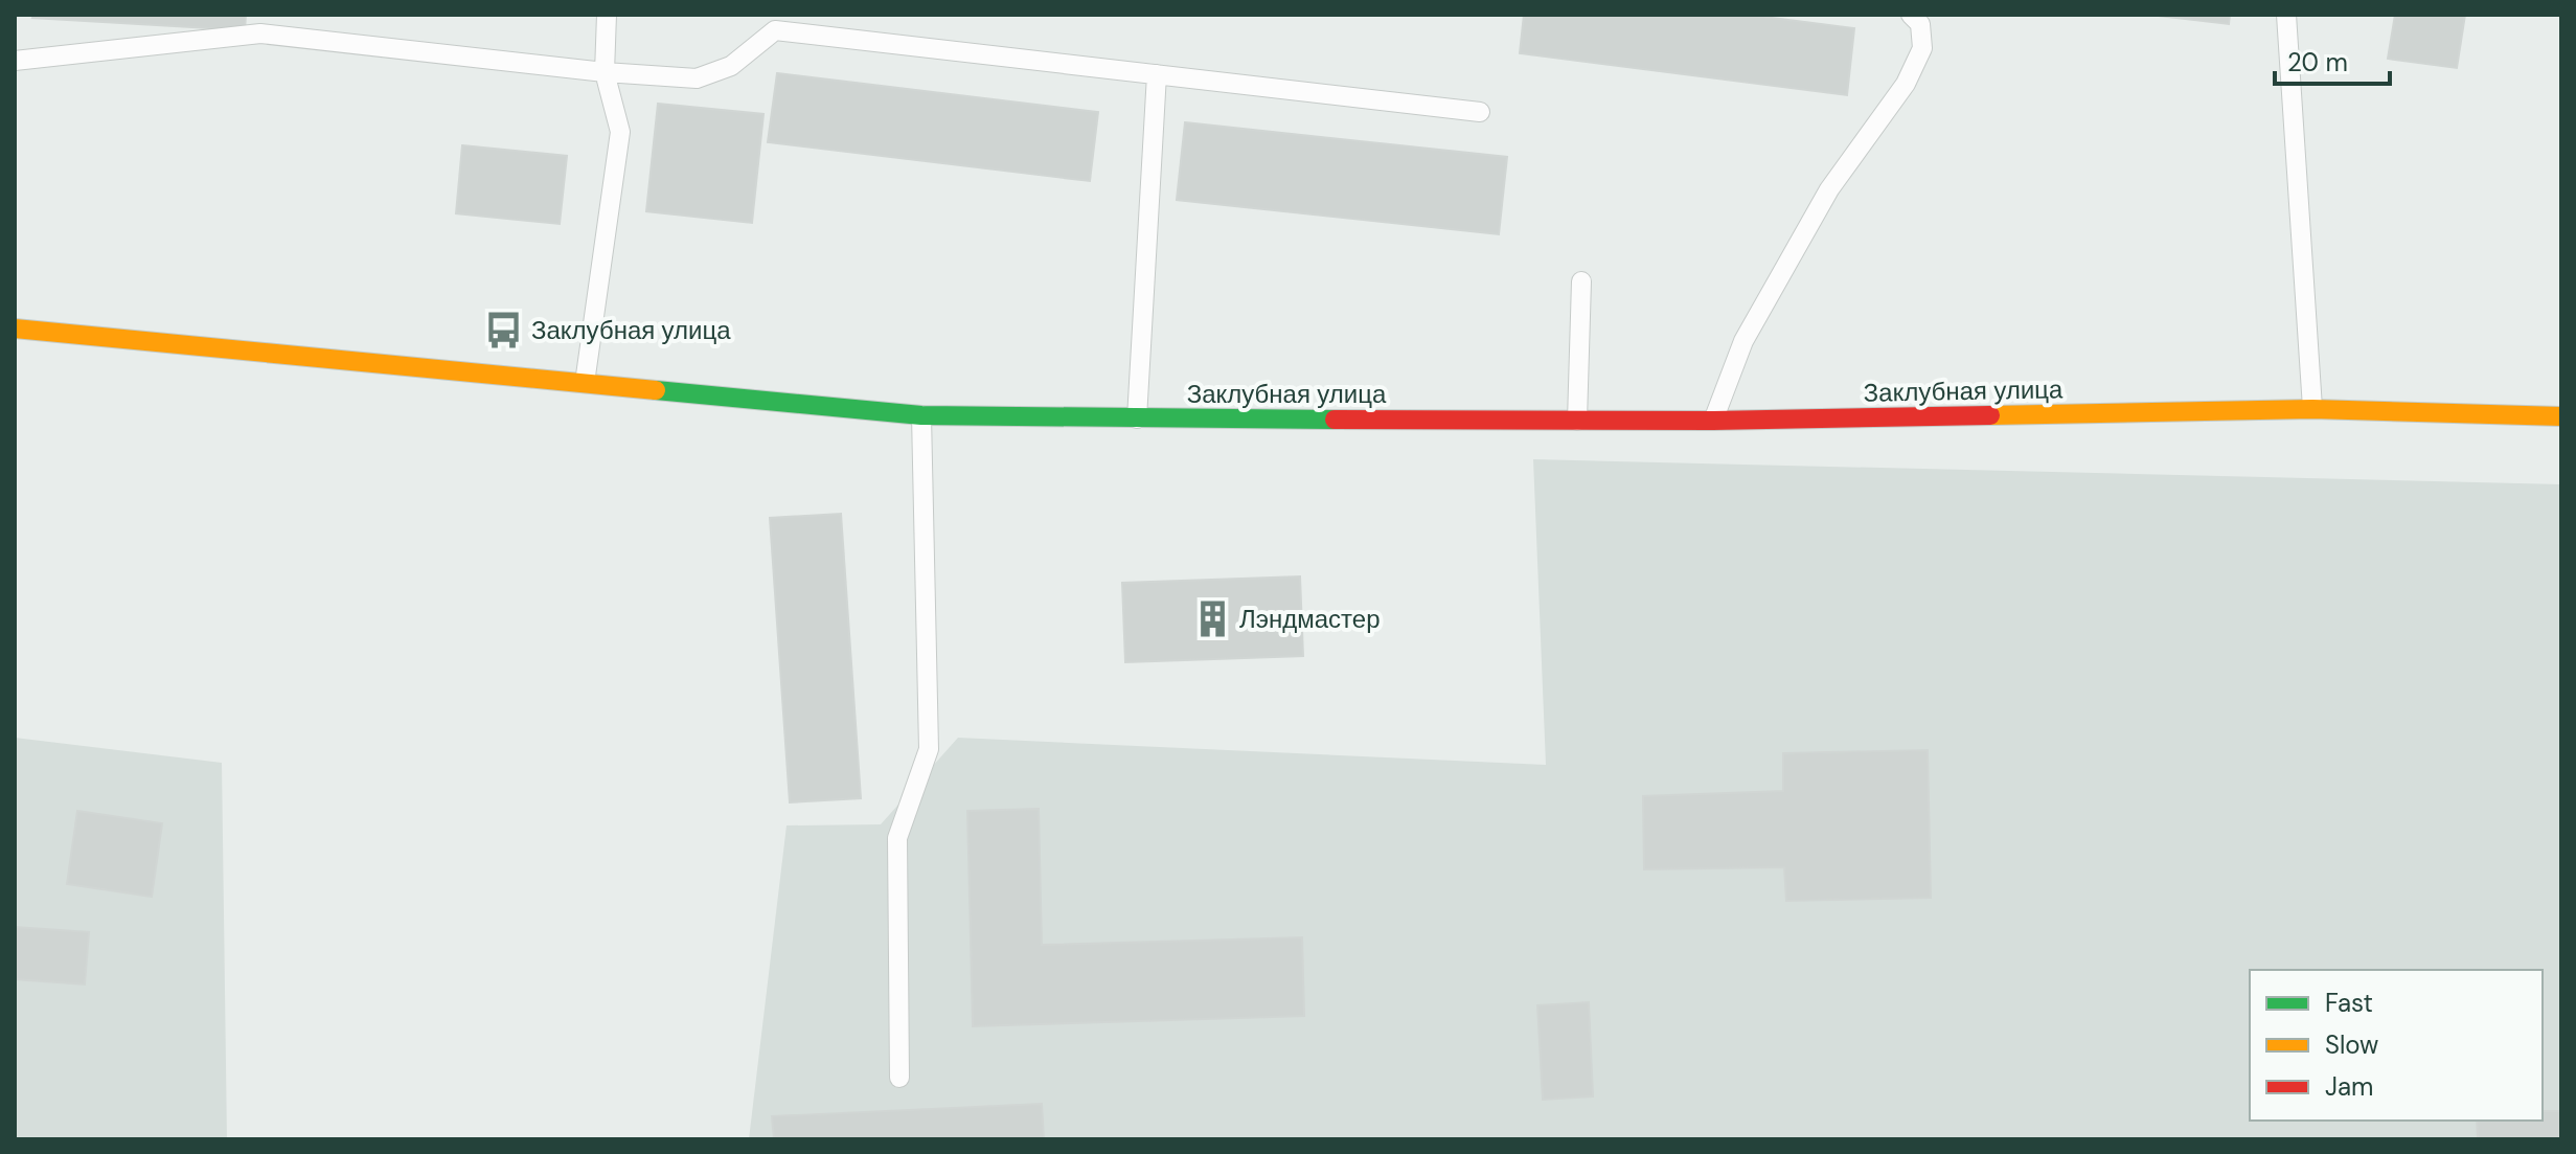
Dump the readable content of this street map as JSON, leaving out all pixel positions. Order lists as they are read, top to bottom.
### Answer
{
  "streets": {
    "main road": ["Заклубная улица"]
  },
  "places": {
    "bus stop": ["Заклубная улица"],
    "building": ["Лэндмастер"]
  },
  "legend": ["Fast", "Slow", "Jam"],
  "scale_bar": "20 m"
}
